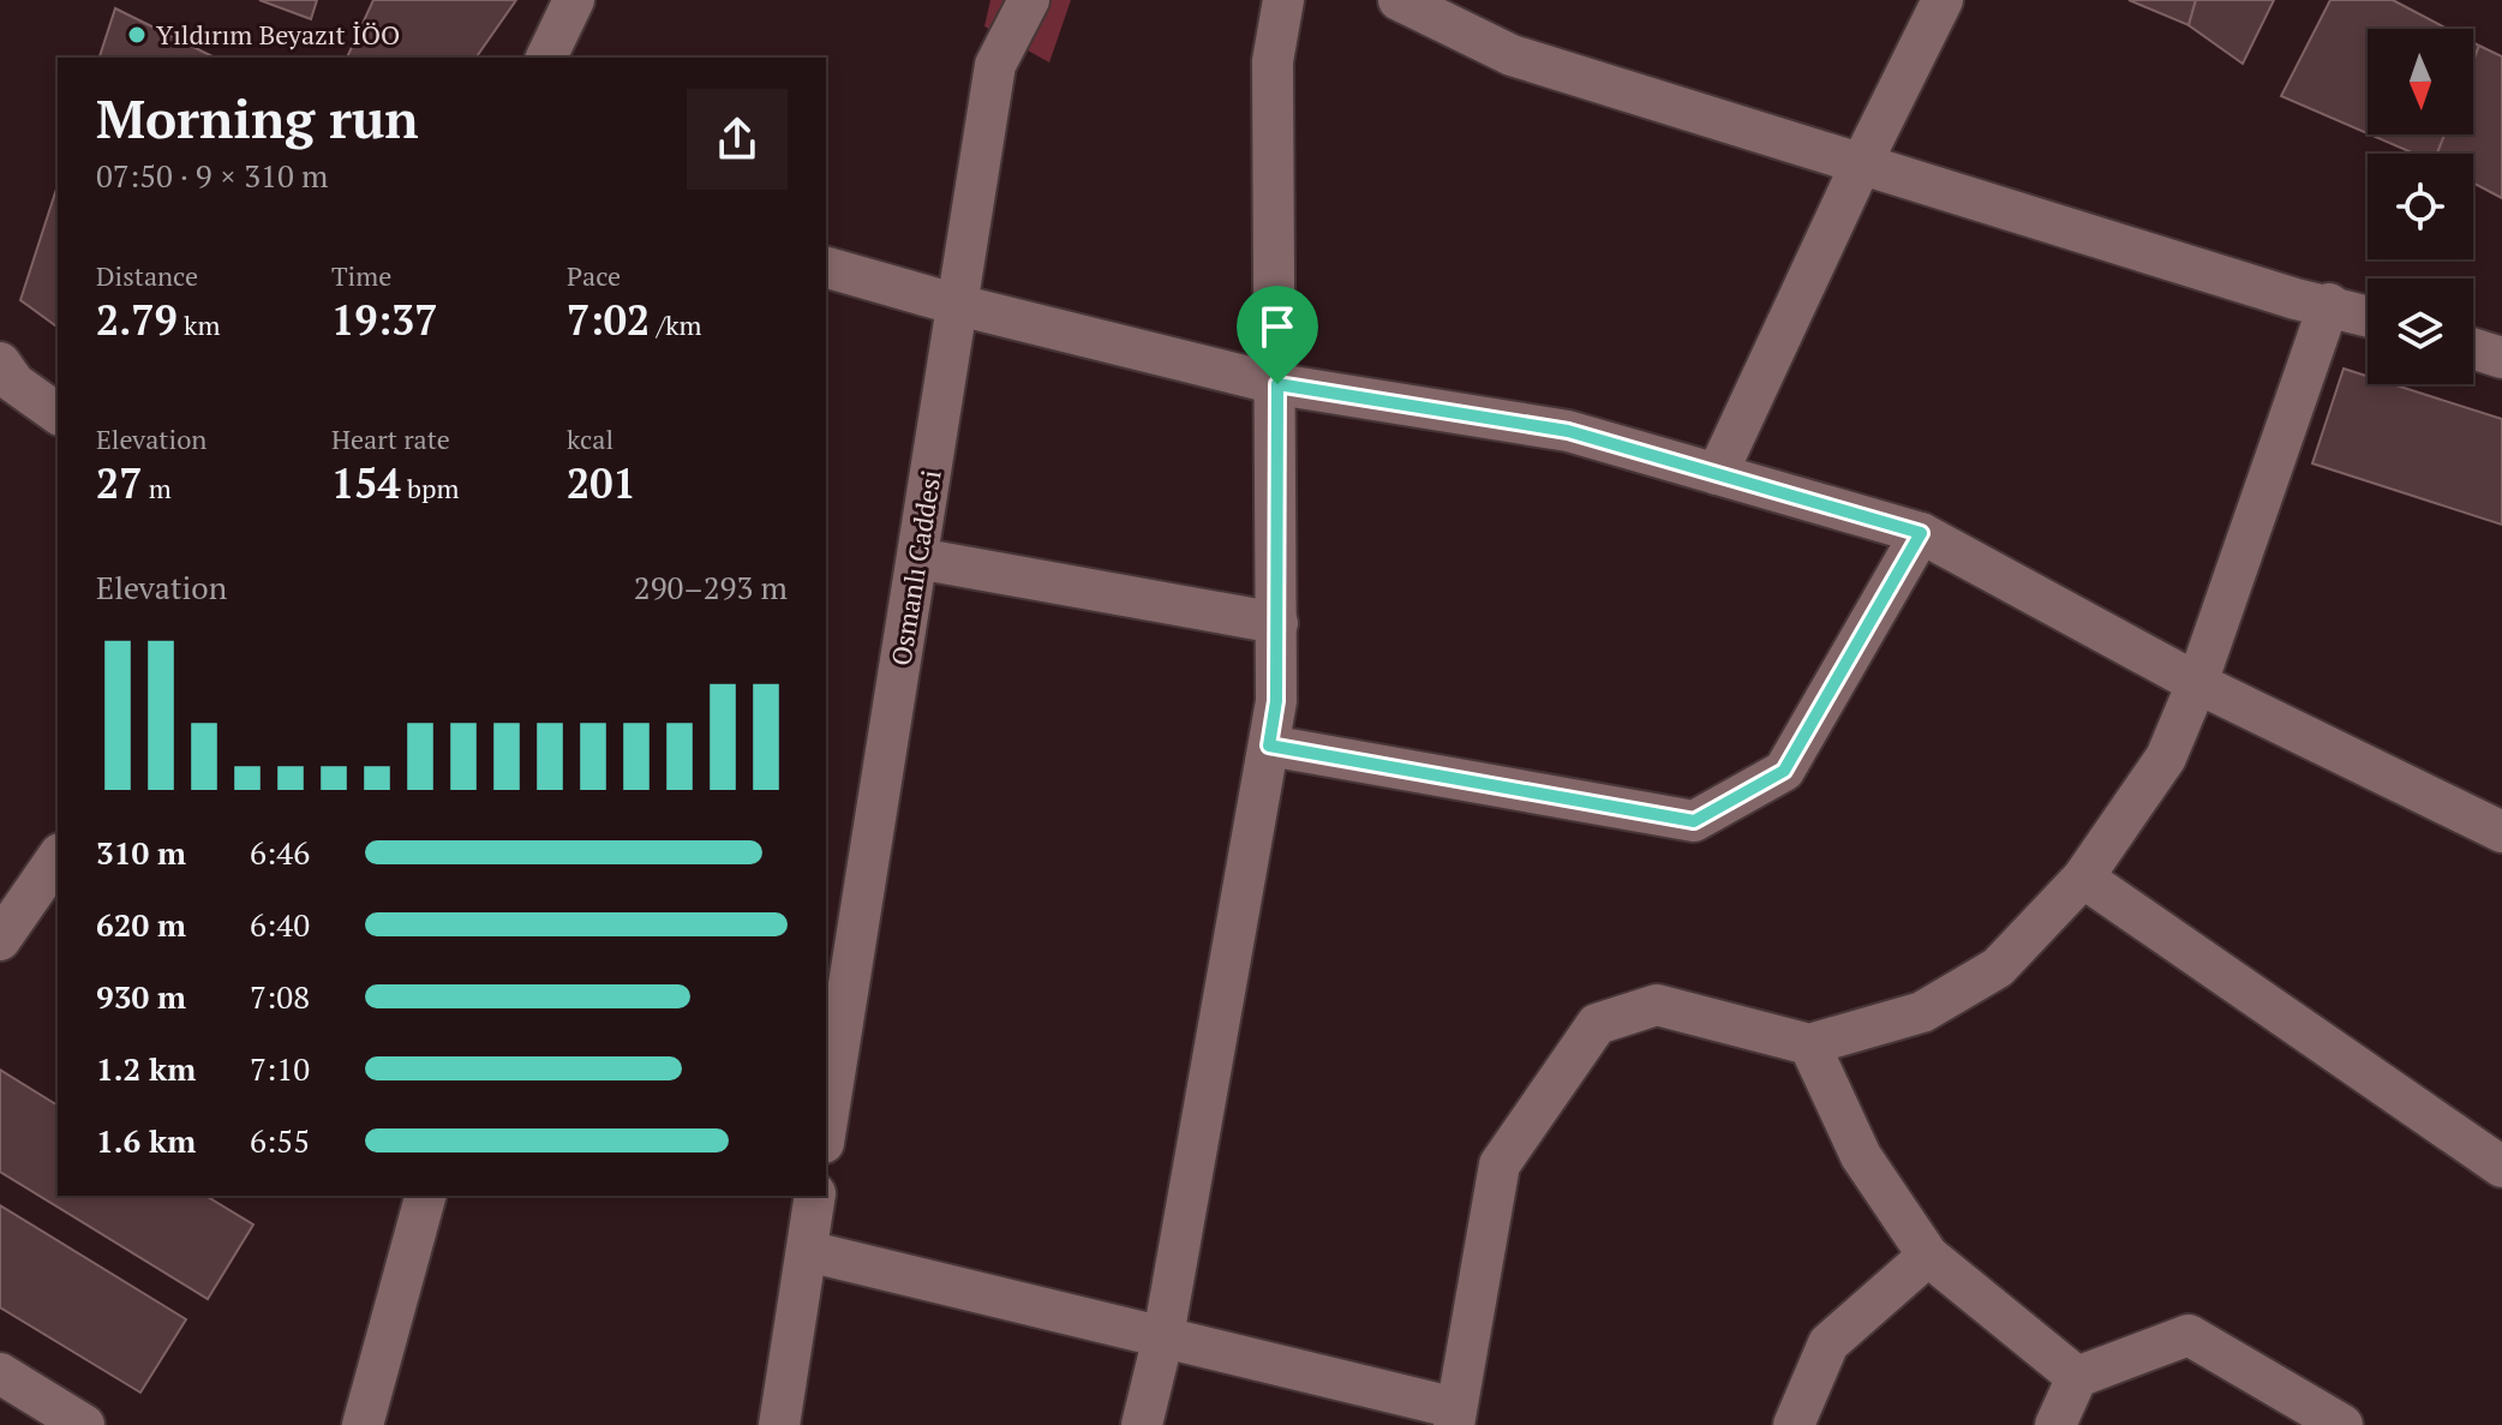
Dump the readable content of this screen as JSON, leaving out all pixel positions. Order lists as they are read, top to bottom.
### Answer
{
  "streets": {
    "street": ["Osmanlı Caddesi"]
  },
  "places": ["Yıldırım Beyazıt İÖO"],
  "north": "bottom",
  "page": {
    "heading": ["Morning run", "07:50 · 9 × 310 m"],
    "stats": [
      ["Distance", "2.79 km"],
      ["Time", "19:37"],
      ["Pace", "7:02 /km"],
      ["Elevation", "27 m"],
      ["Heart rate", "154 bpm"],
      ["kcal", "201"]
    ],
    "chart": ["Elevation", "290–293 m"],
    "list": [
      {
        "name": "310 m",
        "note": "6:46"
      },
      {
        "name": "620 m",
        "note": "6:40"
      },
      {
        "name": "930 m",
        "note": "7:08"
      },
      {
        "name": "1.2 km",
        "note": "7:10"
      },
      {
        "name": "1.6 km",
        "note": "6:55"
      }
    ]
  }
}
